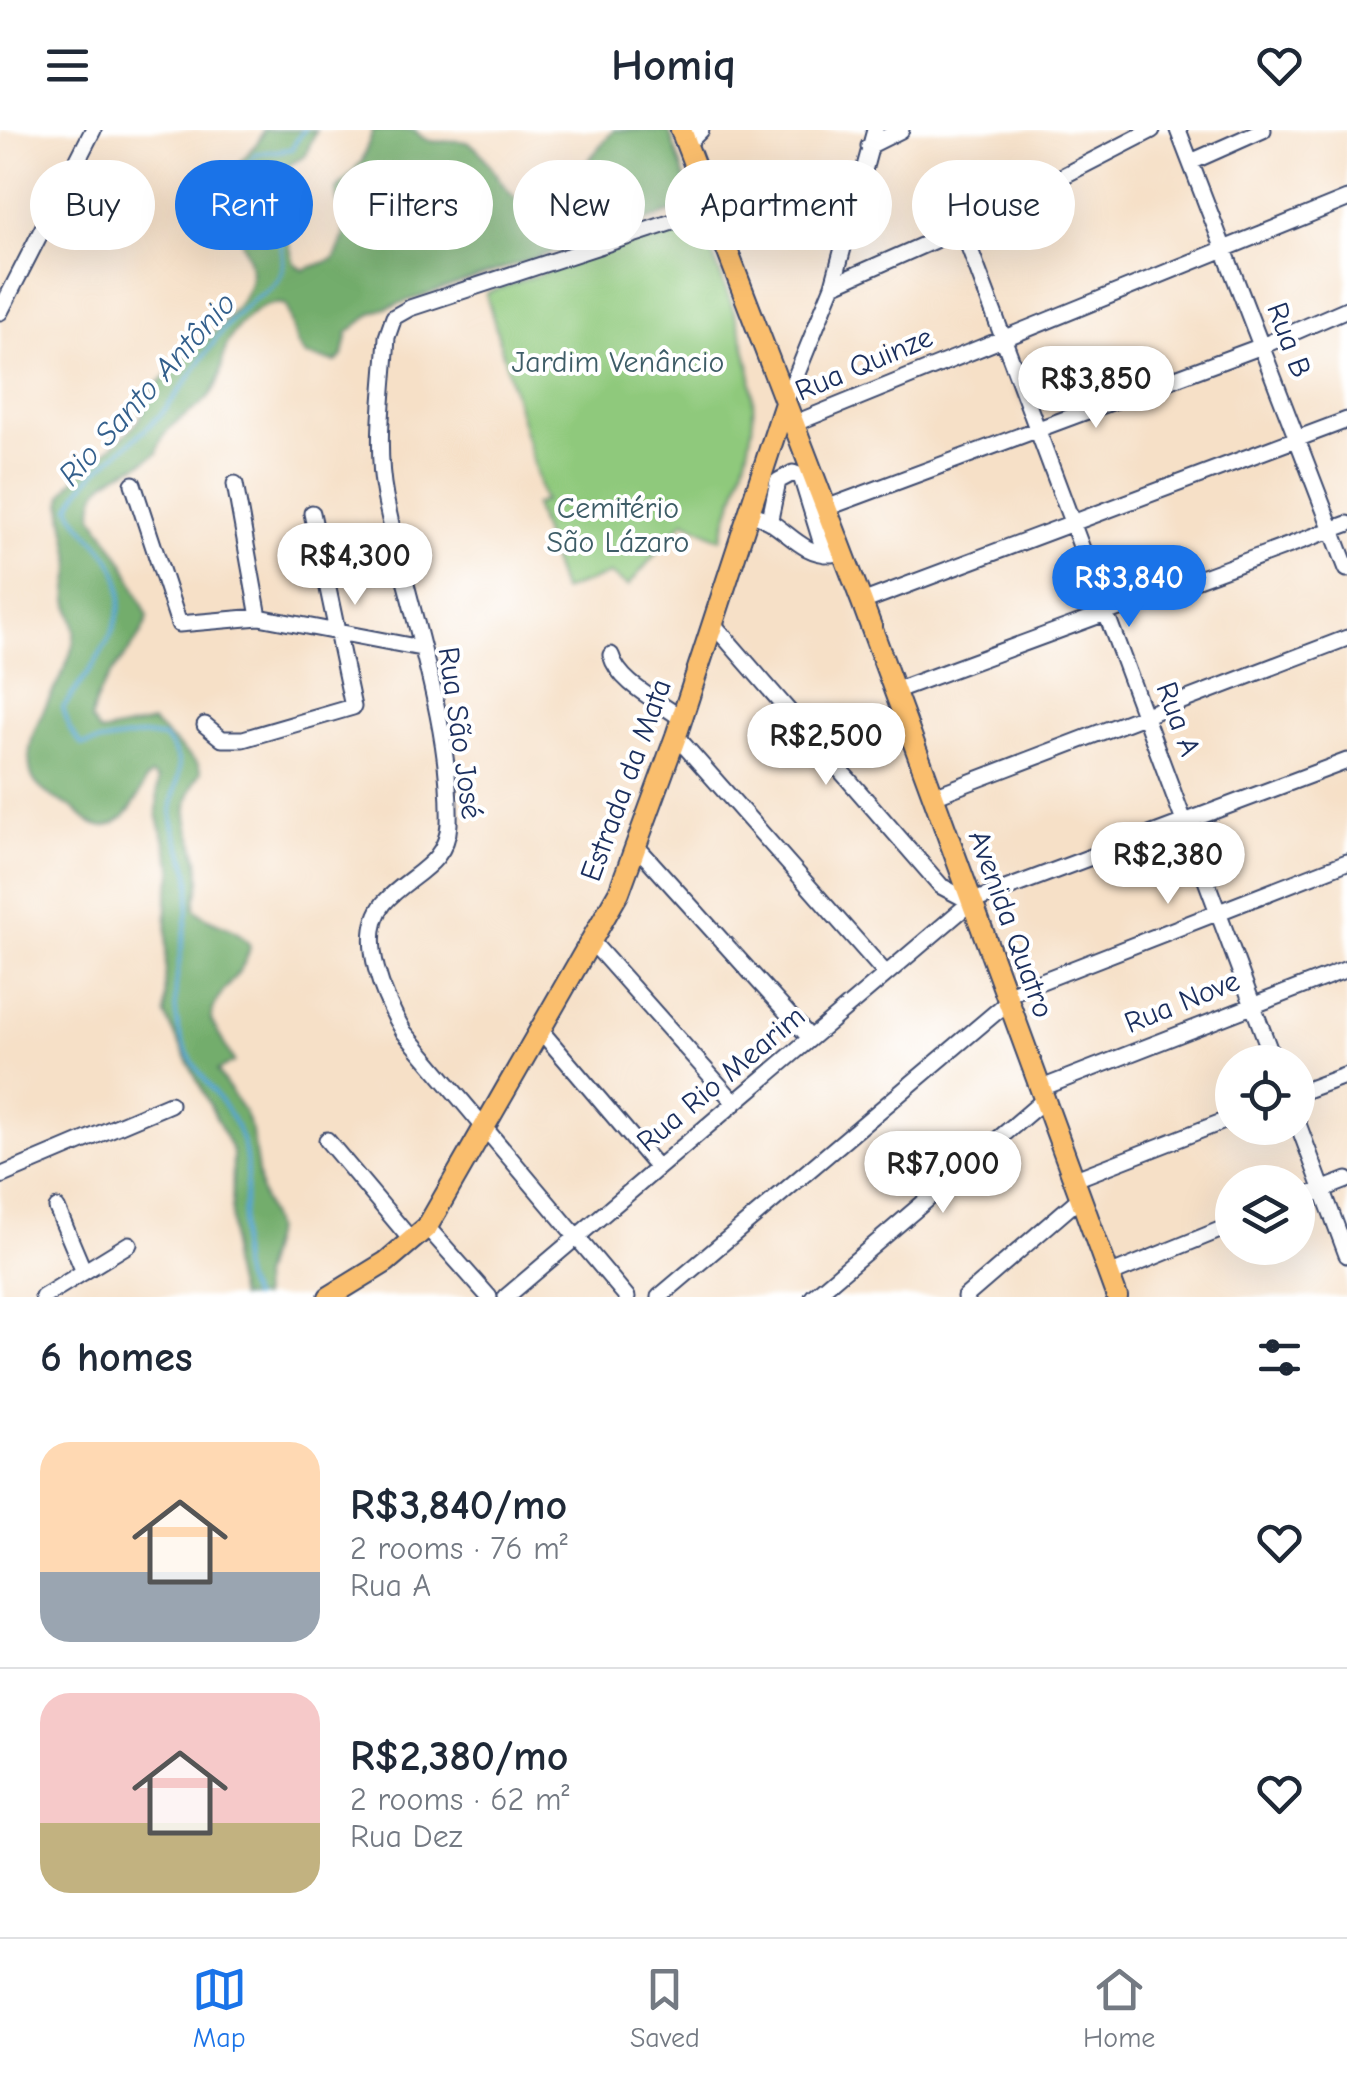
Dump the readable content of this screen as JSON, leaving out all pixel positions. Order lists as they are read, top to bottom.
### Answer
{
  "streets": {
    "main road": ["Estrada da Mata", "Avenida Quatro"],
    "street": [
      "Rua B",
      "Rua Quinze",
      "Rua A",
      "Rua São José",
      "Rua Nove",
      "Rua Rio Mearim"
    ]
  },
  "crossings": [
    ["Rua B", "Rua Quinze"],
    ["Rua Quinze", "Rua A"],
    ["Rua Quinze", "Avenida Quatro"],
    ["Rua A", "Rua Nove"],
    ["Rua A", "Rua Rio Mearim"],
    ["Rua São José", "Estrada da Mata"],
    ["Rua São José", "Rua Rio Mearim"],
    ["Estrada da Mata", "Avenida Quatro"],
    ["Avenida Quatro", "Rua Nove"],
    ["Avenida Quatro", "Rua Rio Mearim"]
  ],
  "water": ["Rio Santo Antônio"],
  "parks": ["Jardim Venâncio", "Cemitério São Lázaro"],
  "page": {
    "header": "Homiq",
    "chip": [
      "Buy",
      "Rent",
      "Filters",
      "New",
      "Apartment",
      "House"
    ],
    "price": [
      "R$3,850",
      "R$4,300",
      "R$3,840",
      "R$2,500",
      "R$2,380",
      "R$7,000"
    ],
    "heading": "6 homes",
    "list": [
      {
        "name": "R$3,840/mo",
        "note": "2 rooms · 76 m² · Rua A"
      },
      {
        "name": "R$2,380/mo",
        "note": "2 rooms · 62 m² · Rua Dez"
      }
    ],
    "tabs": ["Map", "Saved", "Home"]
  }
}
